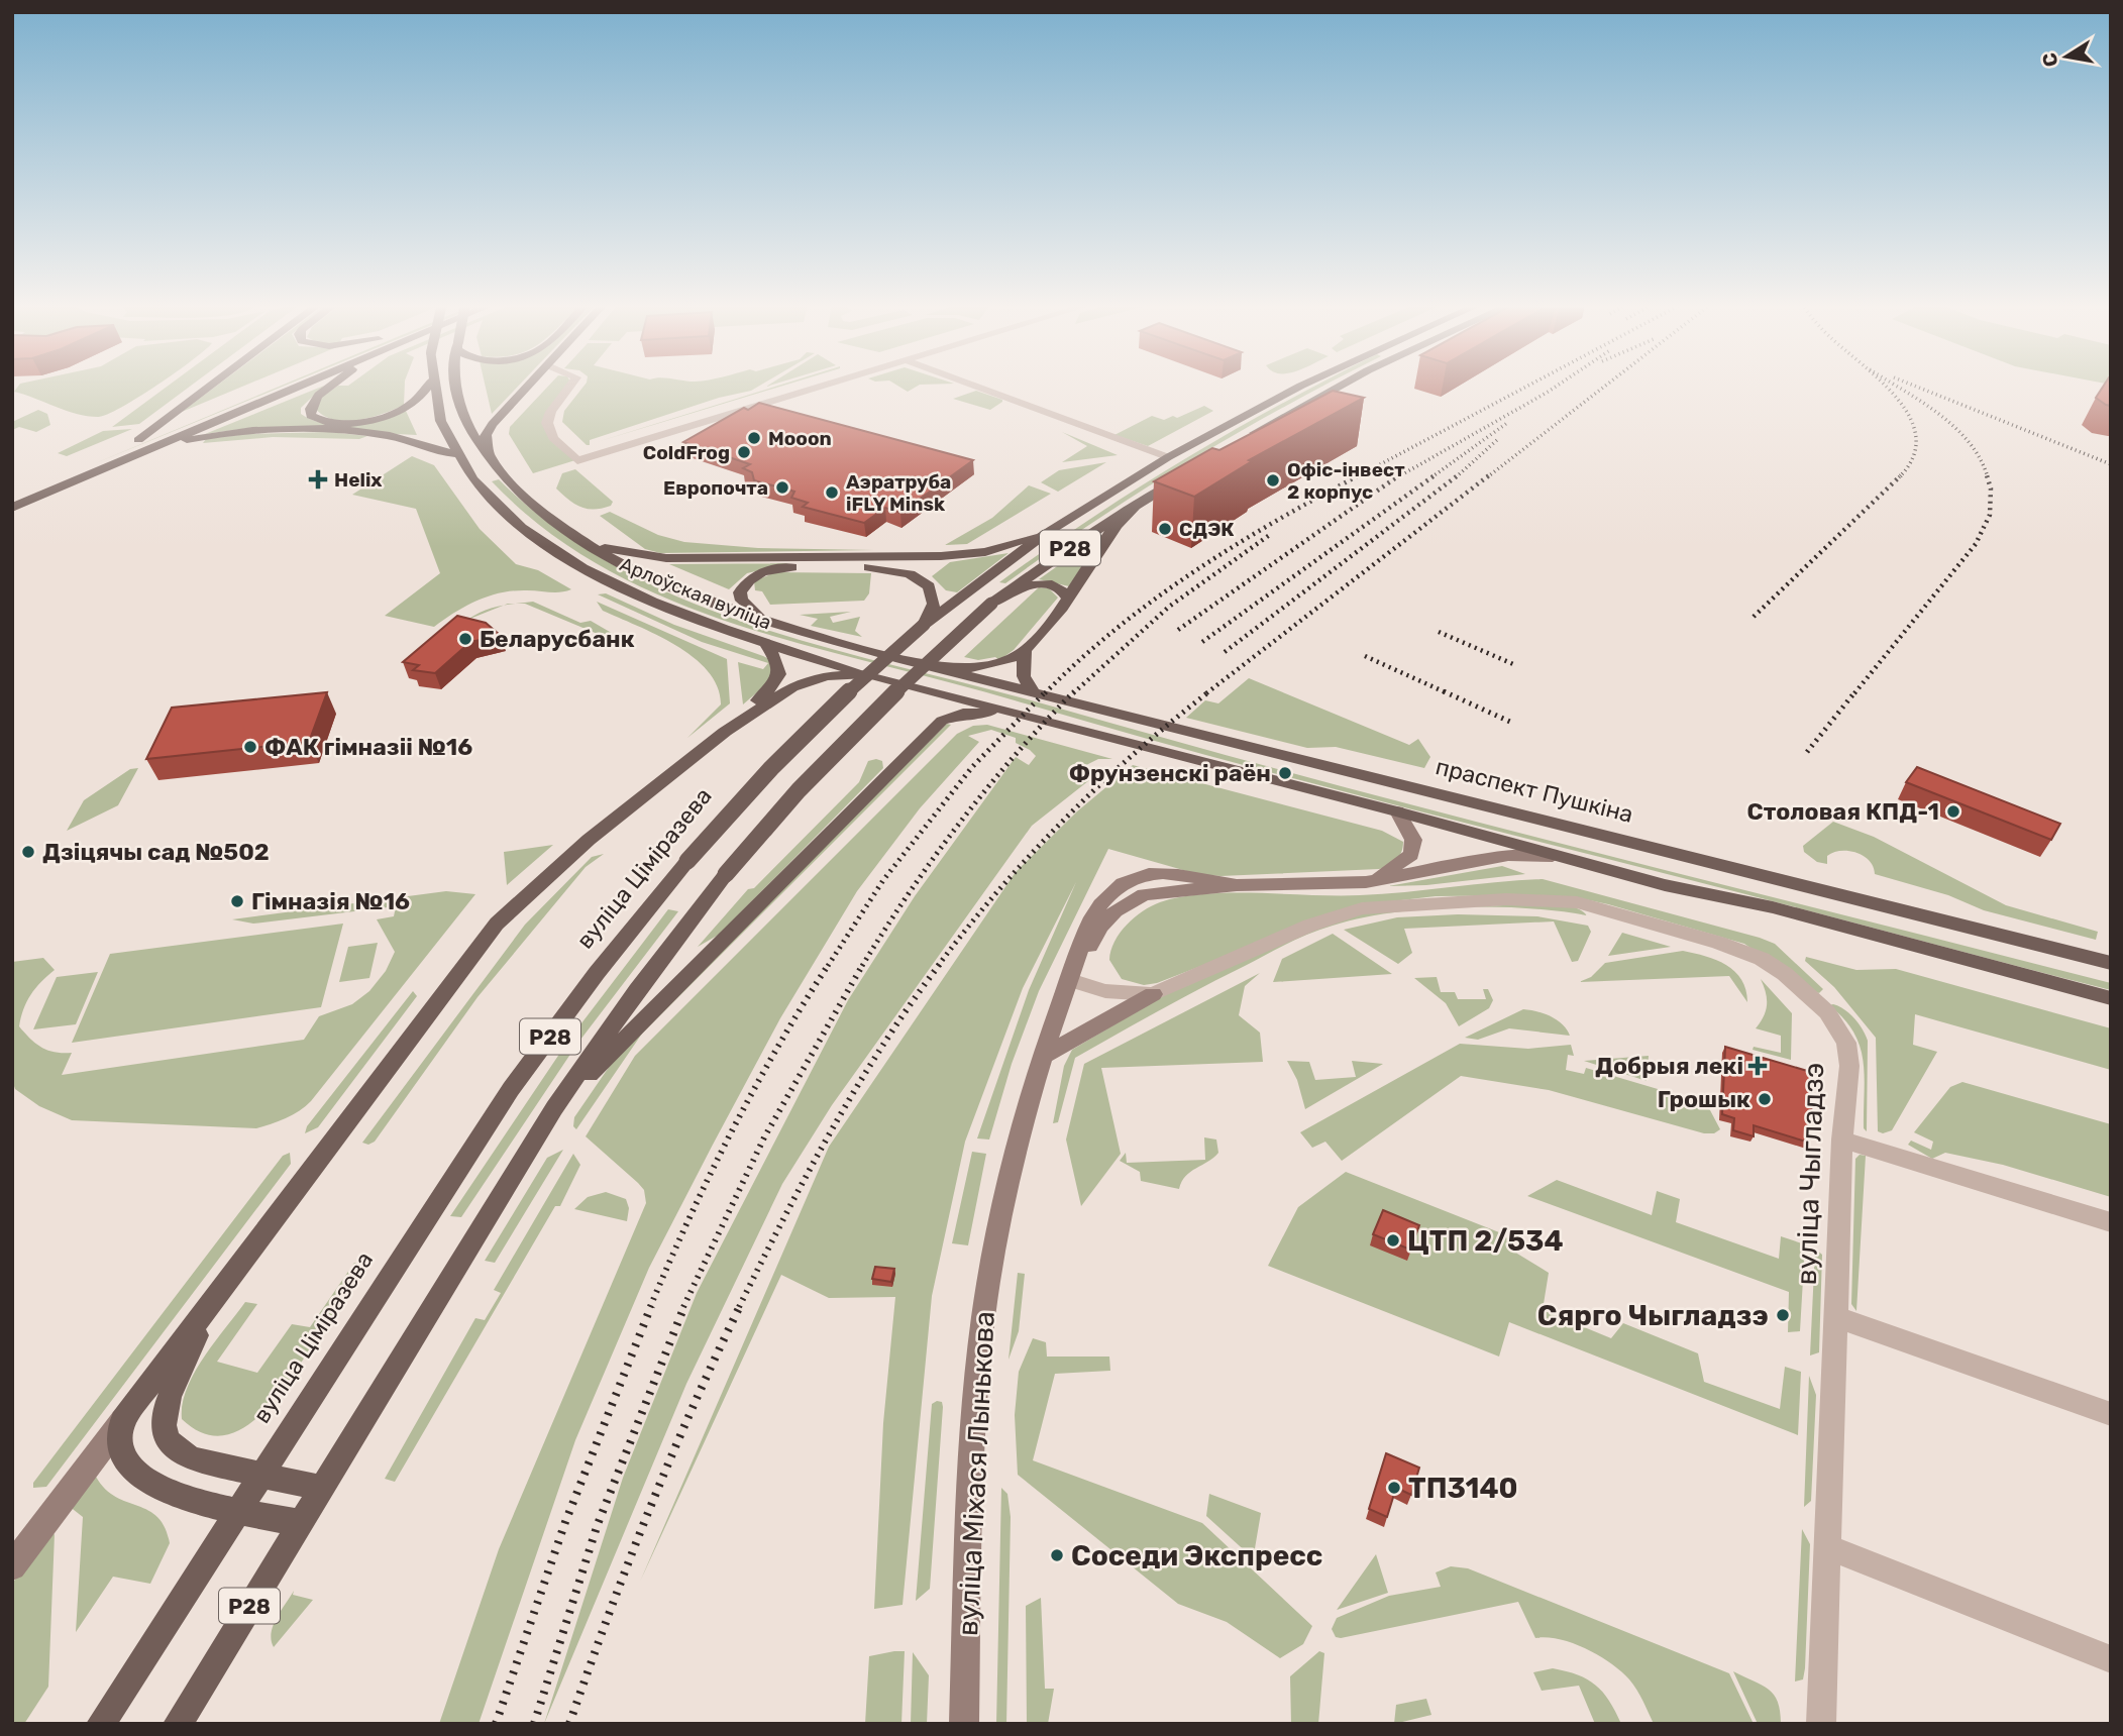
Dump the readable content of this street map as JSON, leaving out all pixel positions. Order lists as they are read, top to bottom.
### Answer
{
  "streets": {
    "main road": [
      "Р28",
      "Арлоўская вуліца",
      "праспект Пушкіна",
      "вуліца Ціміразева"
    ],
    "street": ["вуліца Чыгладзэ", "вуліца Міхася Лынькова"]
  },
  "crossings": [
    ["Арлоўская вуліца", "праспект Пушкіна"],
    ["вуліца Чыгладзэ", "вуліца Міхася Лынькова"]
  ],
  "places": {
    "other": [
      "Mooon",
      "ColdFrog",
      "Офіс-інвест 2 корпус",
      "Европочта",
      "Аэратруба iFLY Minsk",
      "СДЭК",
      "Беларусбанк",
      "ФАК гімназіі №16",
      "Фрунзенскі раён",
      "Столовая КПД-1",
      "Дзіцячы сад №502",
      "Гімназія №16",
      "Грошык",
      "ЦТП 2/534",
      "Сярго Чыгладзэ",
      "ТП3140",
      "Соседи Экспресс"
    ],
    "health": ["Helix", "Добрыя лекі"]
  },
  "north": "left"
}
